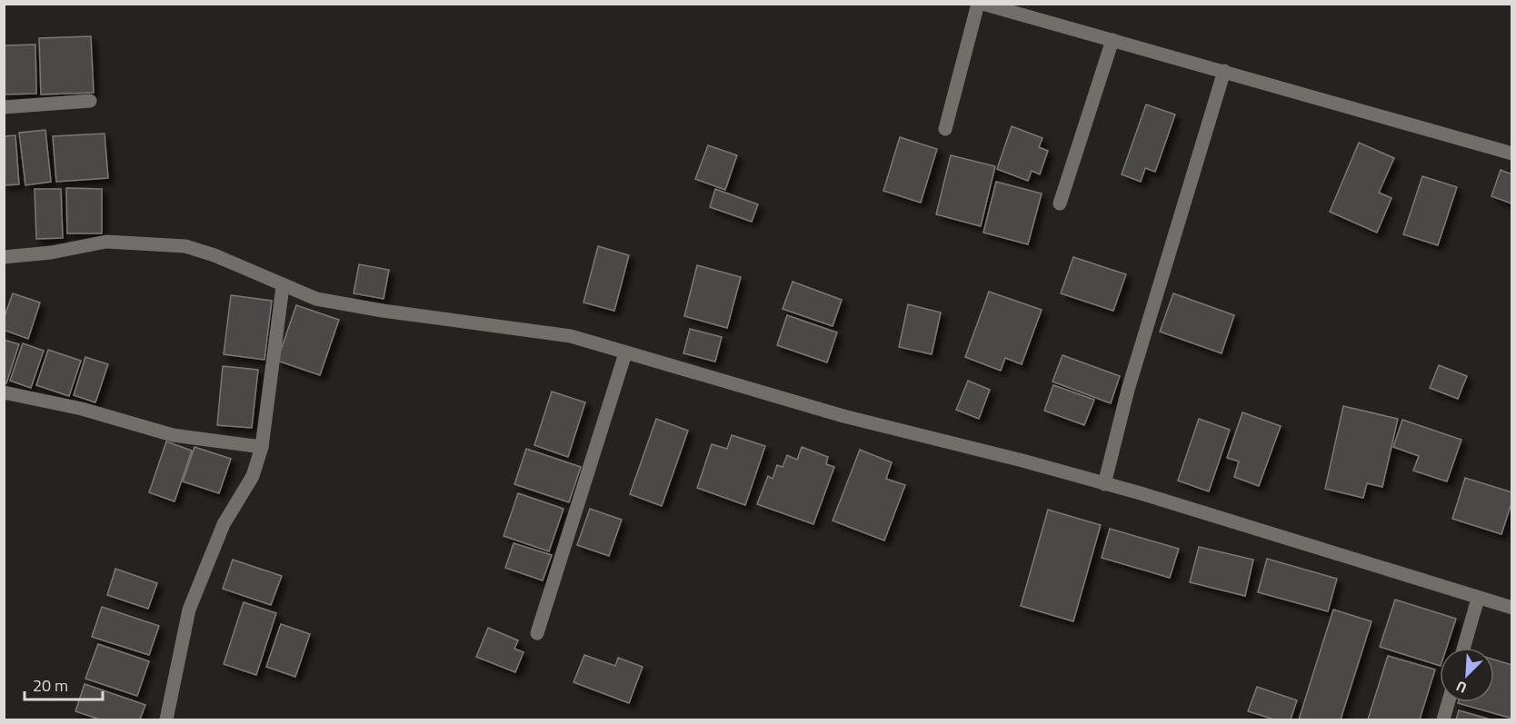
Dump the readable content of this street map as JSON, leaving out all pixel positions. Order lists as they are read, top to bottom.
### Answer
{
  "scale_bar": "20 m",
  "north": "bottom left"
}
